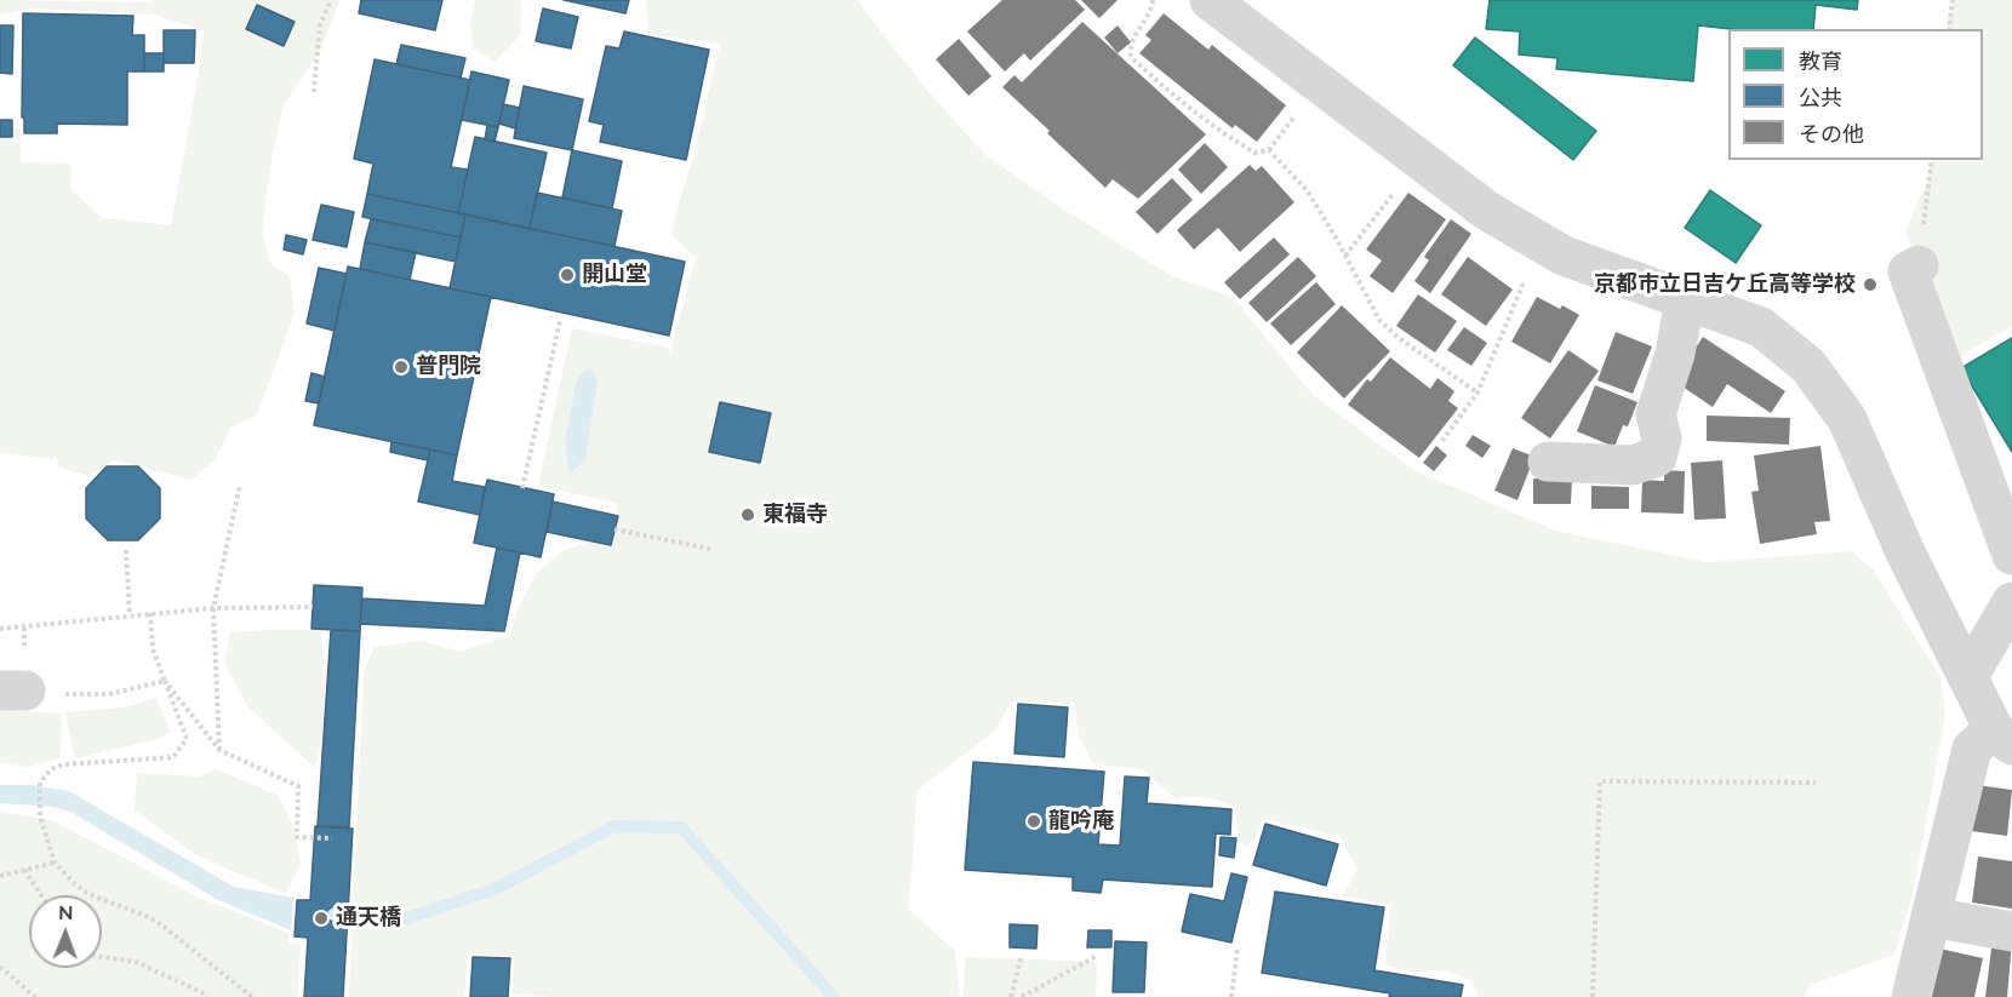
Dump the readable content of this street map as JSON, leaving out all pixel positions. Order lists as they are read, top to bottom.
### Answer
{
  "places": [
    "開山堂",
    "京都市立日吉ケ丘高等学校",
    "普門院",
    "東福寺",
    "龍吟庵",
    "通天橋"
  ],
  "legend": ["教育", "公共", "その他"],
  "north": "top"
}
